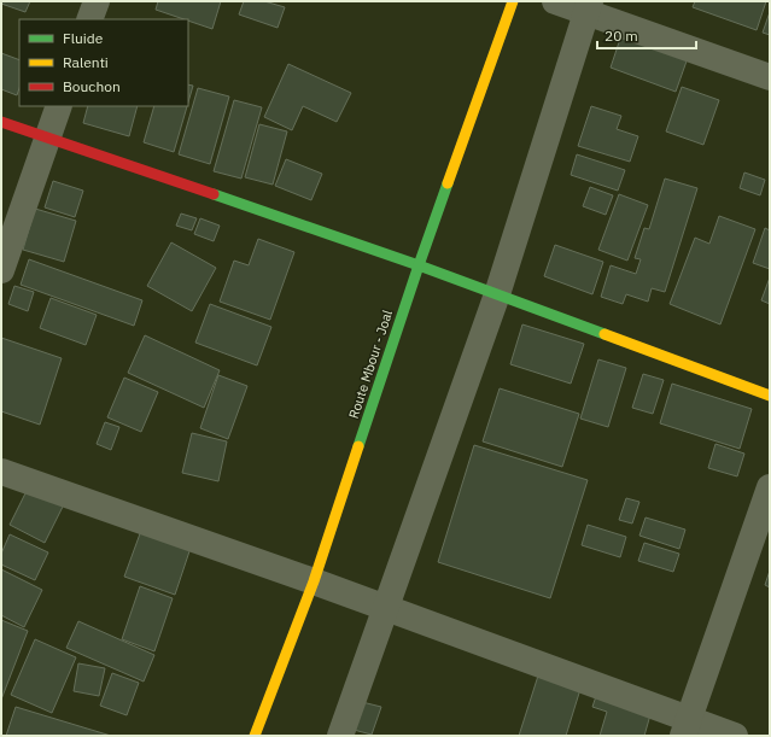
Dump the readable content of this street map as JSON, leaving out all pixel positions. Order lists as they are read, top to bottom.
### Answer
{
  "streets": {
    "street": ["Route Mbour - Joal"]
  },
  "legend": ["Fluide", "Ralenti", "Bouchon"],
  "scale_bar": "20 m"
}
